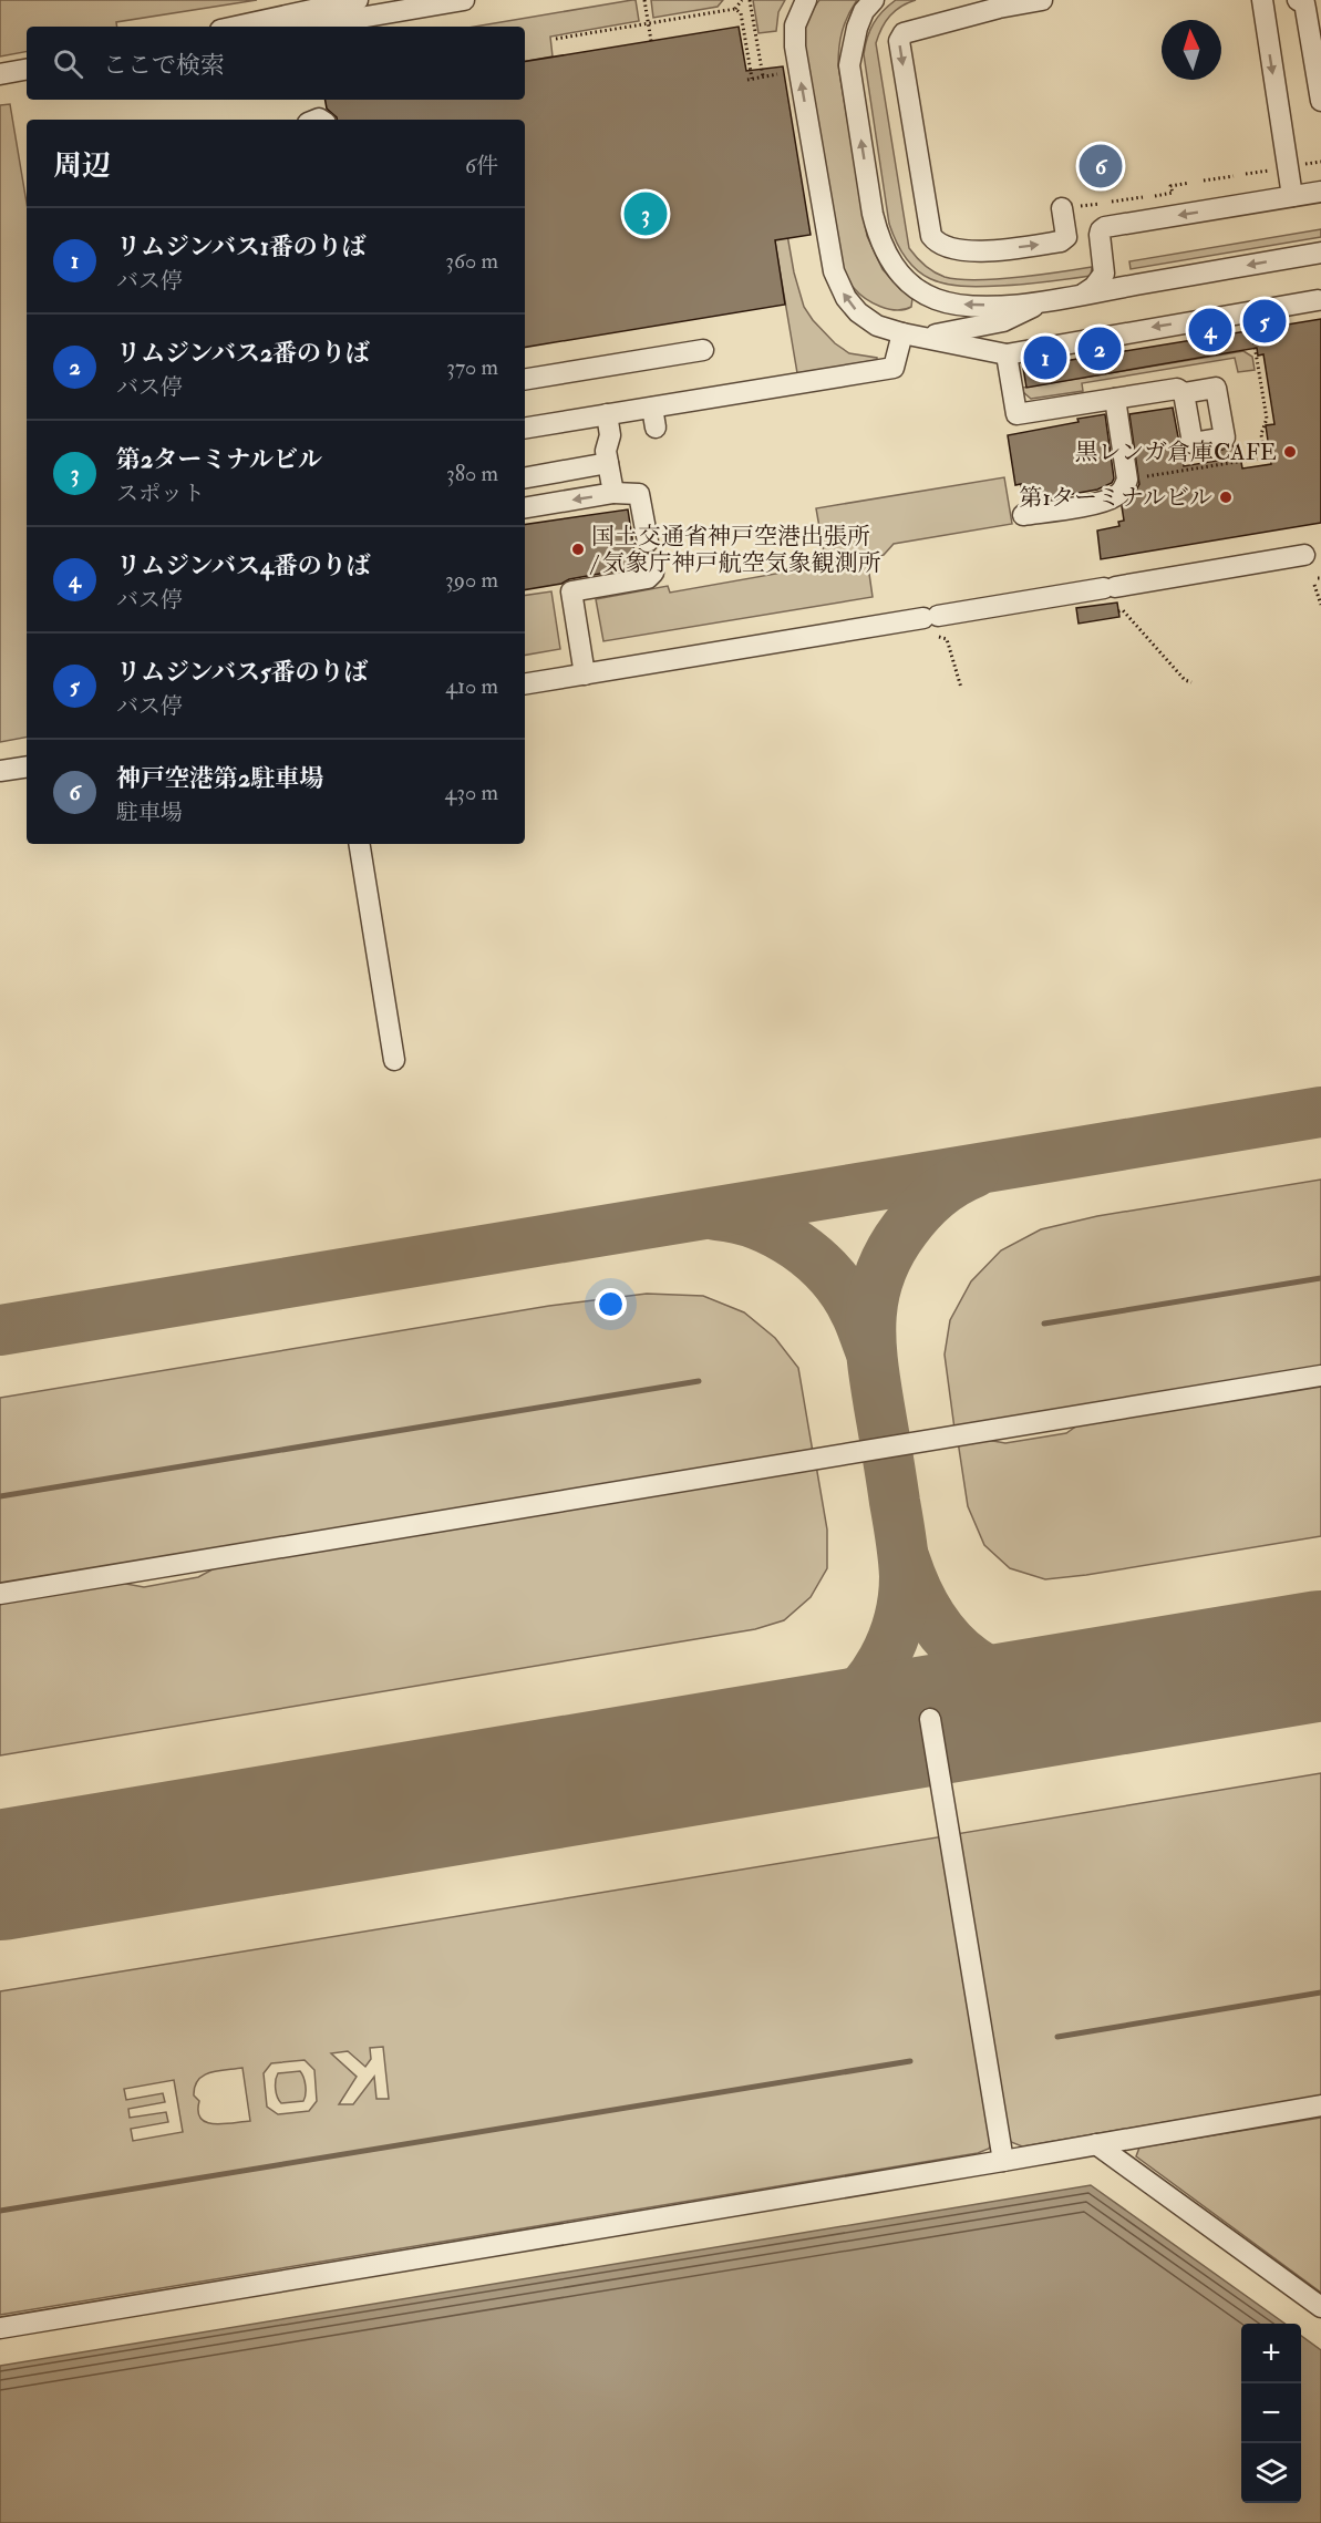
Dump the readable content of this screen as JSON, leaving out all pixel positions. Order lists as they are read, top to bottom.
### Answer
{
  "places": ["黒レンガ倉庫CAFE", "第1ターミナルビル", "国土交通省神戸空港出張所 / 気象庁神戸航空気象観測所"],
  "north": "top",
  "page": {
    "search": "ここで検索",
    "heading": ["周辺", "6件"],
    "pins": [
      "6",
      "3",
      "5",
      "4",
      "2",
      "1"
    ],
    "list": [
      {
        "mark": "1",
        "name": "リムジンバス1番のりば",
        "note": "バス停",
        "value": "360 m"
      },
      {
        "mark": "2",
        "name": "リムジンバス2番のりば",
        "note": "バス停",
        "value": "370 m"
      },
      {
        "mark": "3",
        "name": "第2ターミナルビル",
        "note": "スポット",
        "value": "380 m"
      },
      {
        "mark": "4",
        "name": "リムジンバス4番のりば",
        "note": "バス停",
        "value": "390 m"
      },
      {
        "mark": "5",
        "name": "リムジンバス5番のりば",
        "note": "バス停",
        "value": "410 m"
      },
      {
        "mark": "6",
        "name": "神戸空港第2駐車場",
        "note": "駐車場",
        "value": "430 m"
      }
    ],
    "map_buttons": ["+", "−"]
  }
}
